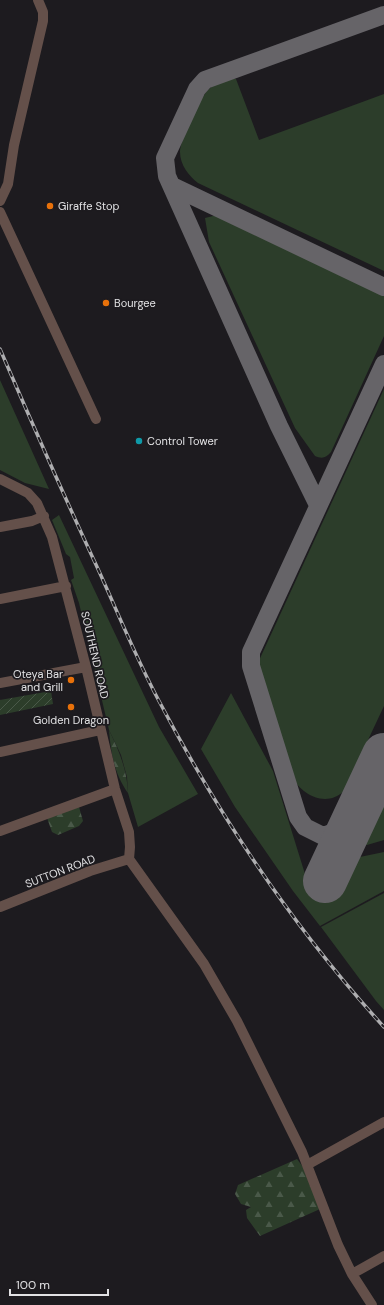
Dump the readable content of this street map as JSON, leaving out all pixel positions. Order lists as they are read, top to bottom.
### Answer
{
  "streets": {
    "street": ["SOUTHEND ROAD", "SUTTON ROAD"]
  },
  "crossings": [
    ["SOUTHEND ROAD", "SUTTON ROAD"]
  ],
  "places": [
    "Giraffe Stop",
    "Bourgee",
    "Control Tower",
    "Oteya Bar and Grill",
    "Golden Dragon"
  ],
  "scale_bar": "100 m"
}
